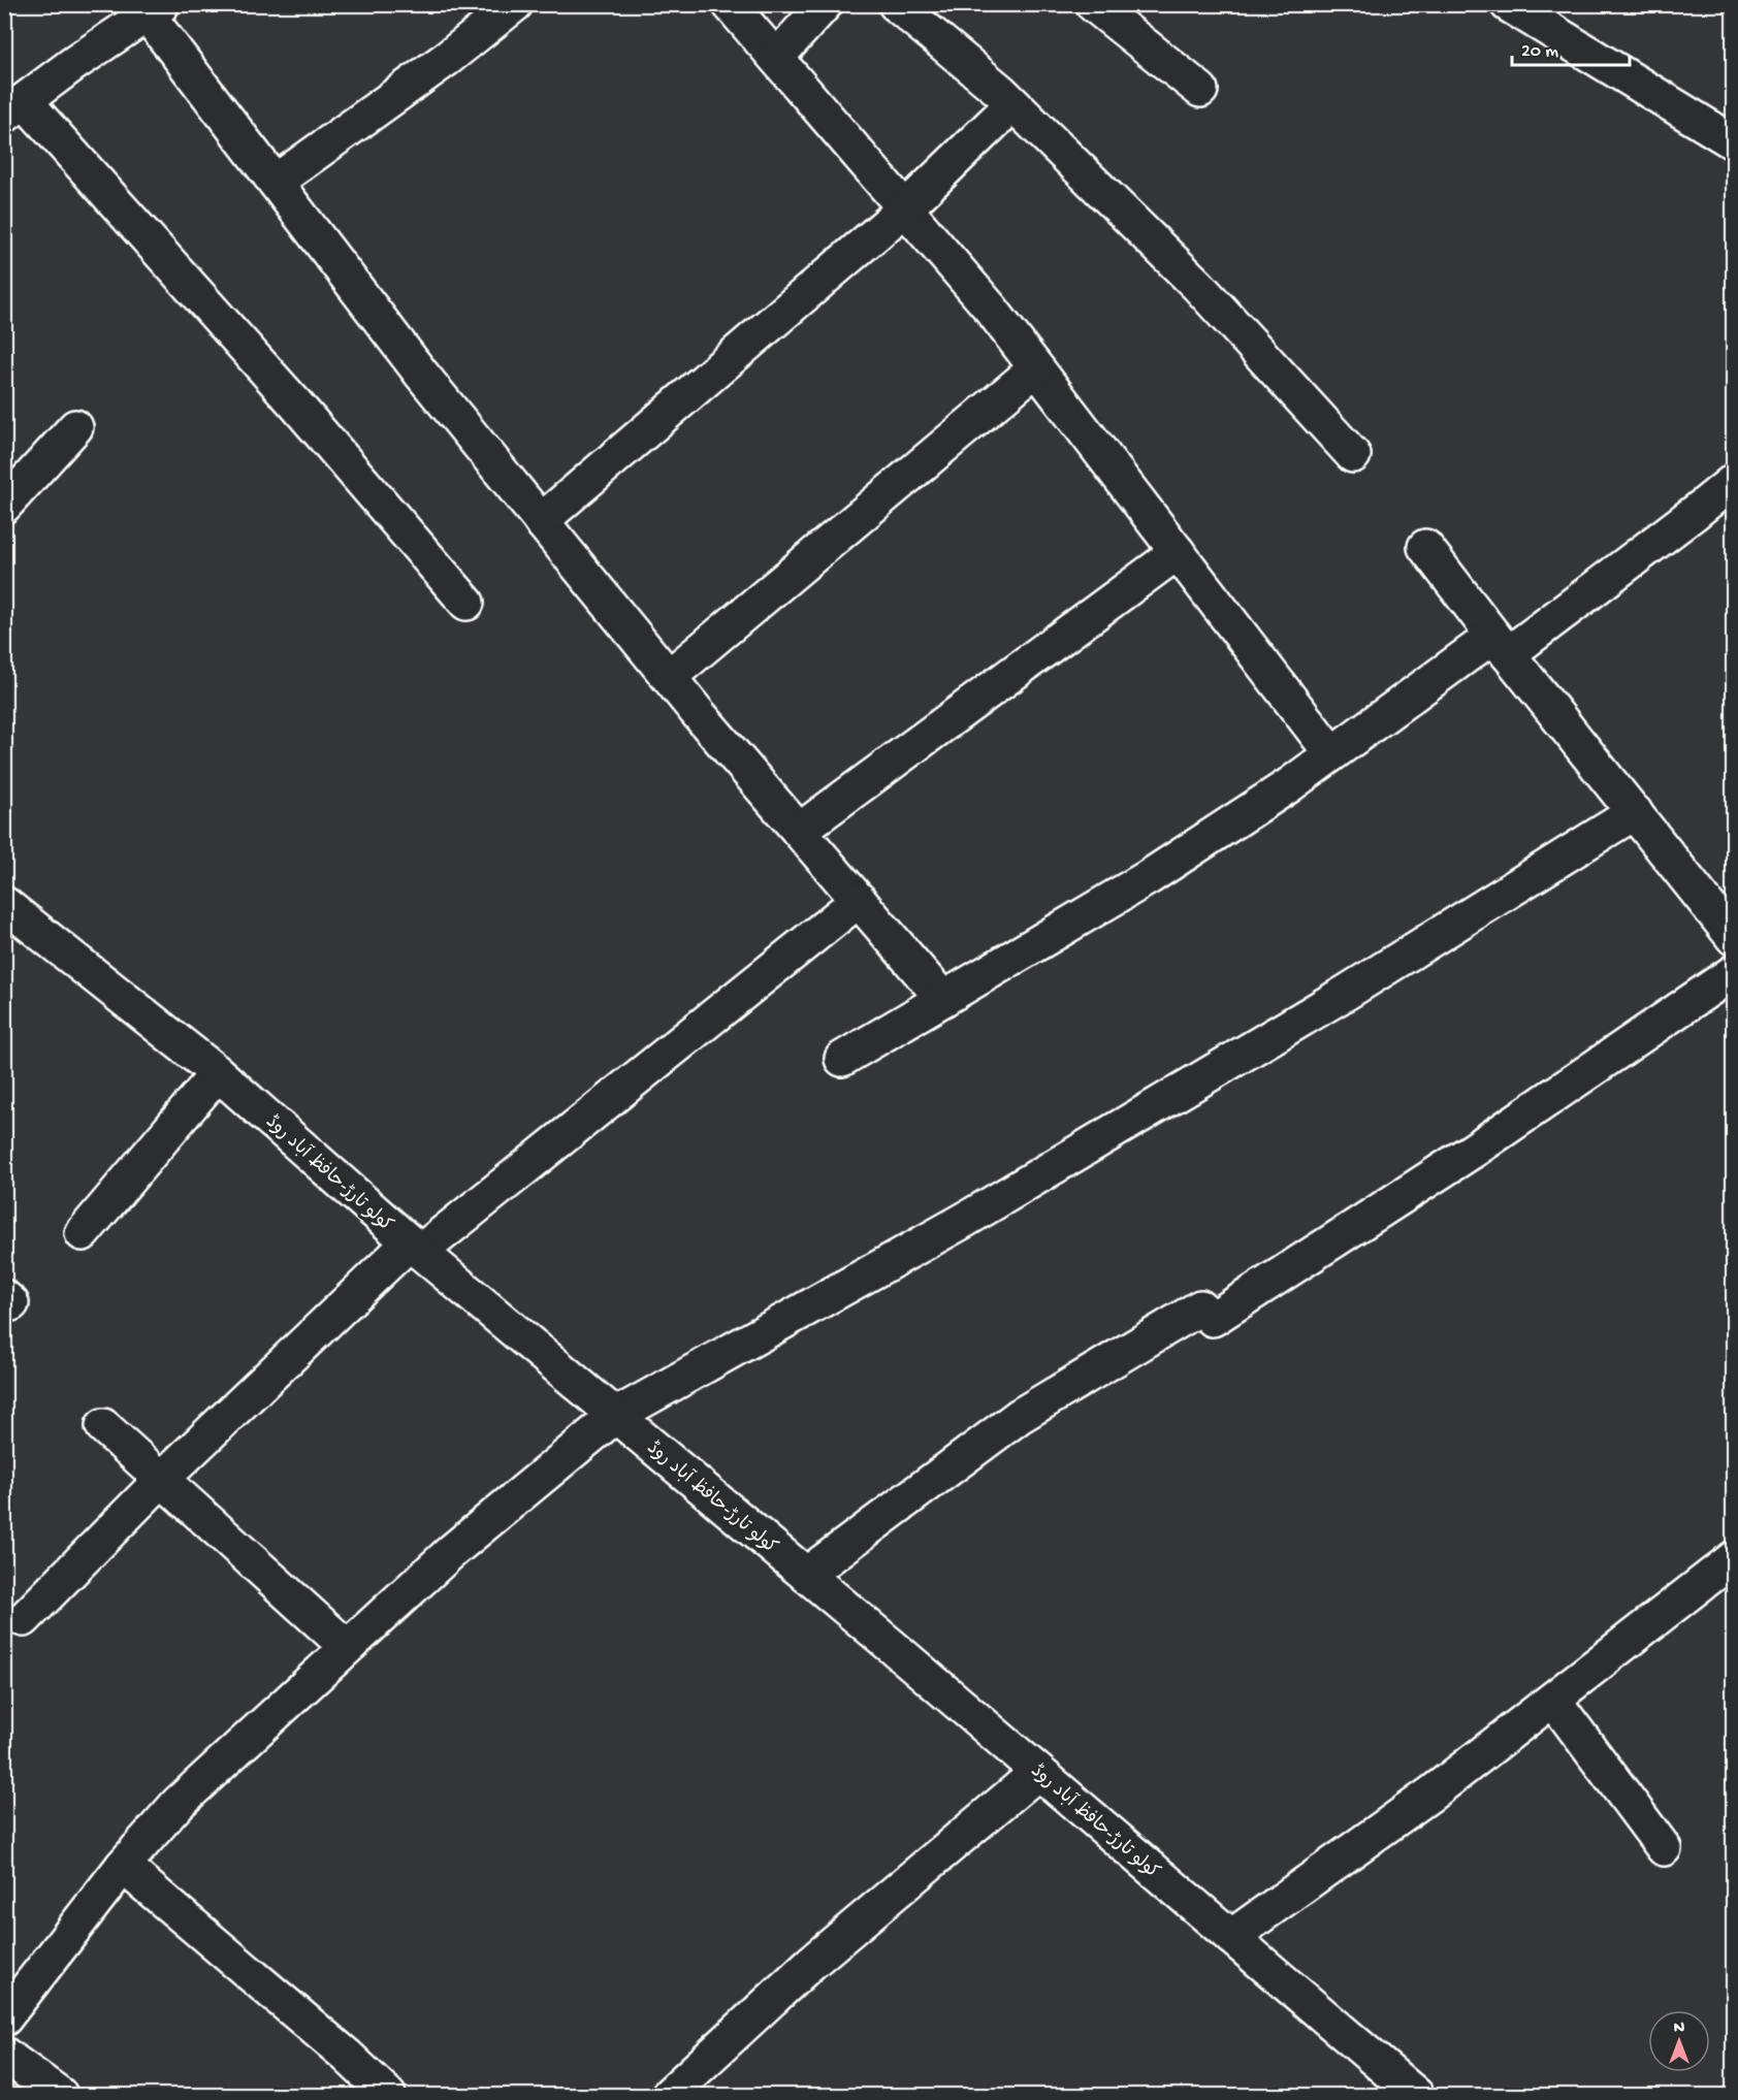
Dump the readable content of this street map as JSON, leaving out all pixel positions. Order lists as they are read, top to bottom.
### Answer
{
  "streets": {
    "street": ["کولو تارڑ-حافظ آباد روڈ"]
  },
  "scale_bar": "20 m",
  "north": "top"
}
